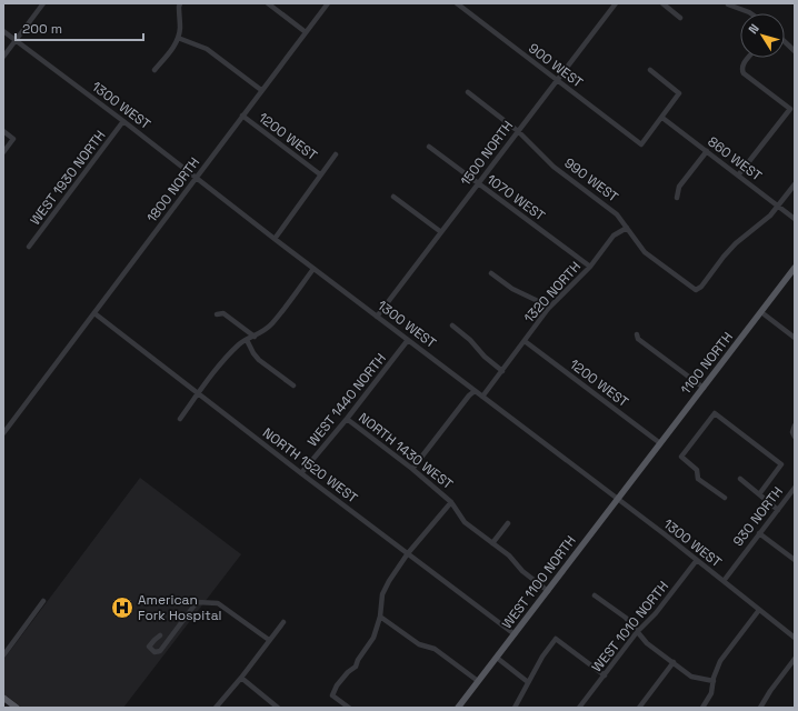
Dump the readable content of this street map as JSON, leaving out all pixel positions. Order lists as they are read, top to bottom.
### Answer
{
  "streets": {
    "main road": ["1100 NORTH", "WEST 1100 NORTH"],
    "street": [
      "900 WEST",
      "1300 WEST",
      "1200 WEST",
      "1500 NORTH",
      "860 WEST",
      "WEST 1930 NORTH",
      "990 WEST",
      "1800 NORTH",
      "1070 WEST",
      "1320 NORTH",
      "WEST 1440 NORTH",
      "NORTH 1430 WEST",
      "NORTH 1520 WEST",
      "930 NORTH",
      "WEST 1010 NORTH"
    ]
  },
  "crossings": [
    ["900 WEST", "1500 NORTH"],
    ["900 WEST", "860 WEST"],
    ["1300 WEST", "1500 NORTH"],
    ["1300 WEST", "WEST 1930 NORTH"],
    ["1300 WEST", "1800 NORTH"],
    ["1300 WEST", "1320 NORTH"],
    ["1300 WEST", "WEST 1440 NORTH"],
    ["1300 WEST", "930 NORTH"],
    ["1300 WEST", "WEST 1100 NORTH"],
    ["1300 WEST", "WEST 1010 NORTH"],
    ["1200 WEST", "1800 NORTH"],
    ["1200 WEST", "1320 NORTH"],
    ["1200 WEST", "1100 NORTH"],
    ["1500 NORTH", "990 WEST"],
    ["1500 NORTH", "1070 WEST"],
    ["860 WEST", "990 WEST"],
    ["990 WEST", "1320 NORTH"],
    ["1800 NORTH", "NORTH 1520 WEST"],
    ["1070 WEST", "1320 NORTH"],
    ["1100 NORTH", "WEST 1100 NORTH"],
    ["WEST 1440 NORTH", "NORTH 1430 WEST"],
    ["WEST 1440 NORTH", "NORTH 1520 WEST"],
    ["NORTH 1430 WEST", "WEST 1100 NORTH"],
    ["NORTH 1520 WEST", "WEST 1100 NORTH"]
  ],
  "places": {
    "hospital": ["American Fork Hospital"]
  },
  "scale_bar": "200 m",
  "north": "top left"
}
